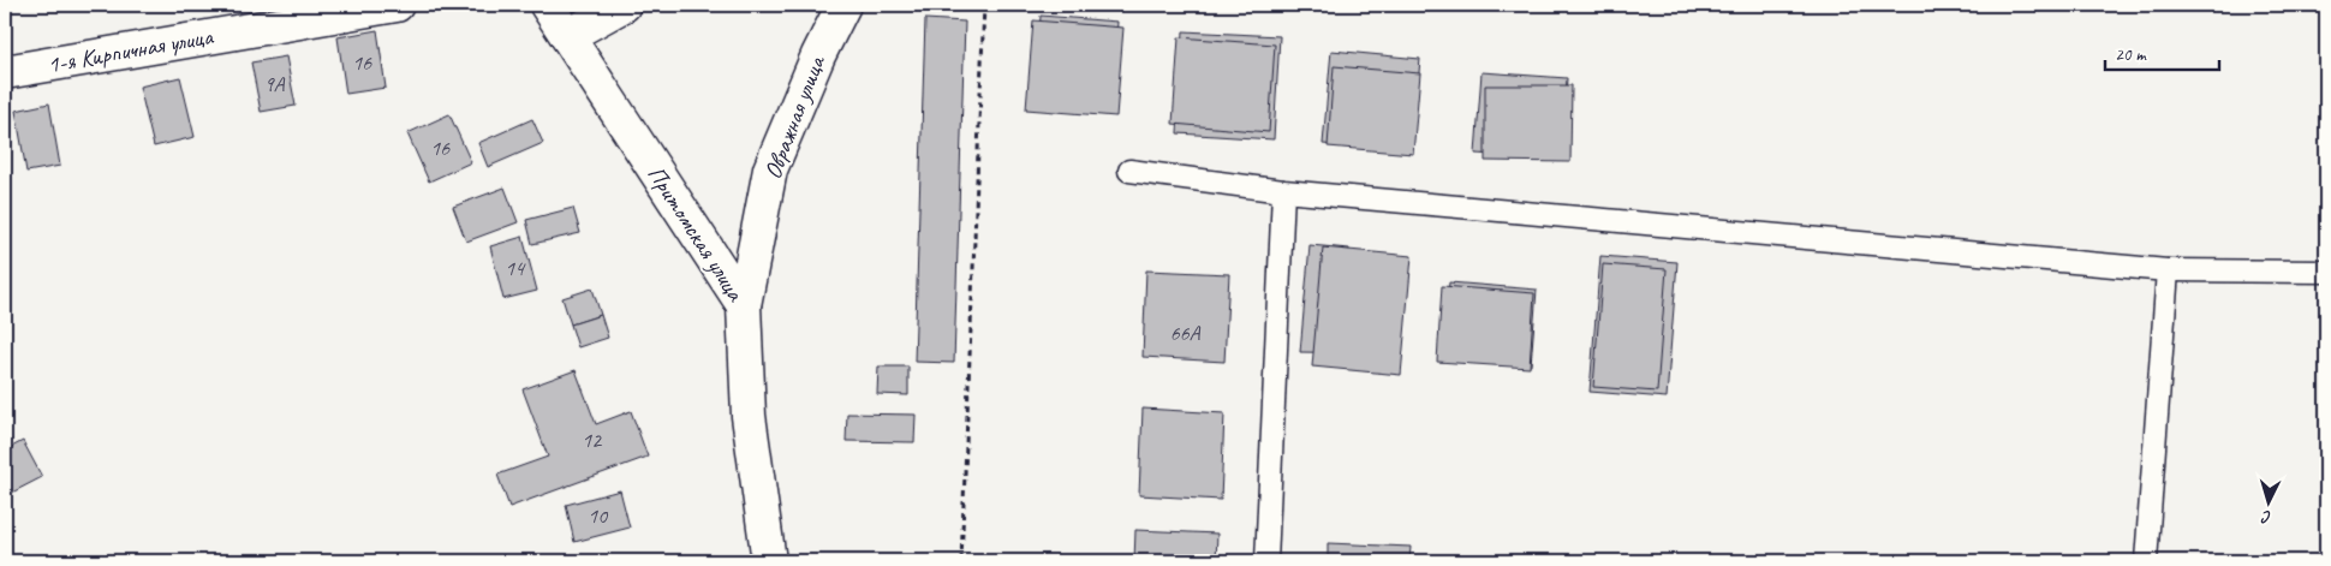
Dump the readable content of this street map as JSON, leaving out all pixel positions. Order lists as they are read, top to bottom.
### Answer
{
  "streets": {
    "street": ["1-я Кирпичная улица", "Овражная улица", "Притомская улица"]
  },
  "crossings": [
    ["Овражная улица", "Притомская улица"]
  ],
  "house_numbers": [
    "16",
    "9А",
    "16",
    "14",
    "66А",
    "12",
    "10"
  ],
  "scale_bar": "20 m",
  "north": "bottom"
}
